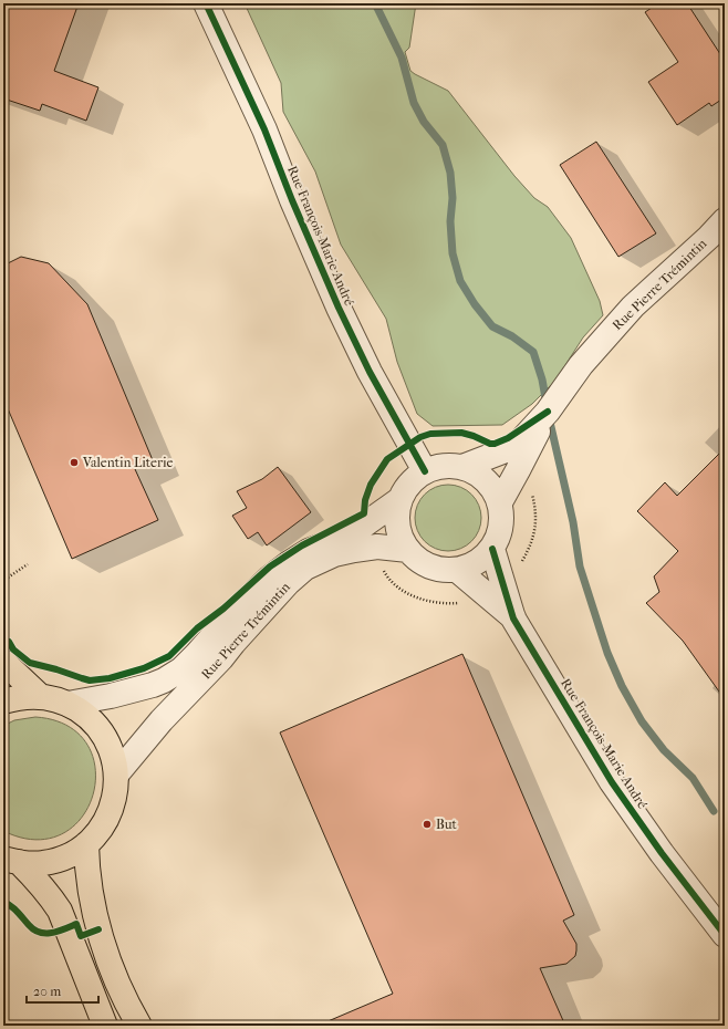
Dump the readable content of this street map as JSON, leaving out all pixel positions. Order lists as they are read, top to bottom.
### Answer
{
  "streets": {
    "street": ["Rue François-Marie André", "Rue Pierre Trémintin"]
  },
  "crossings": [
    ["Rue François-Marie André", "Rue Pierre Trémintin"]
  ],
  "places": ["Valentin Literie", "But"],
  "scale_bar": "20 m"
}
